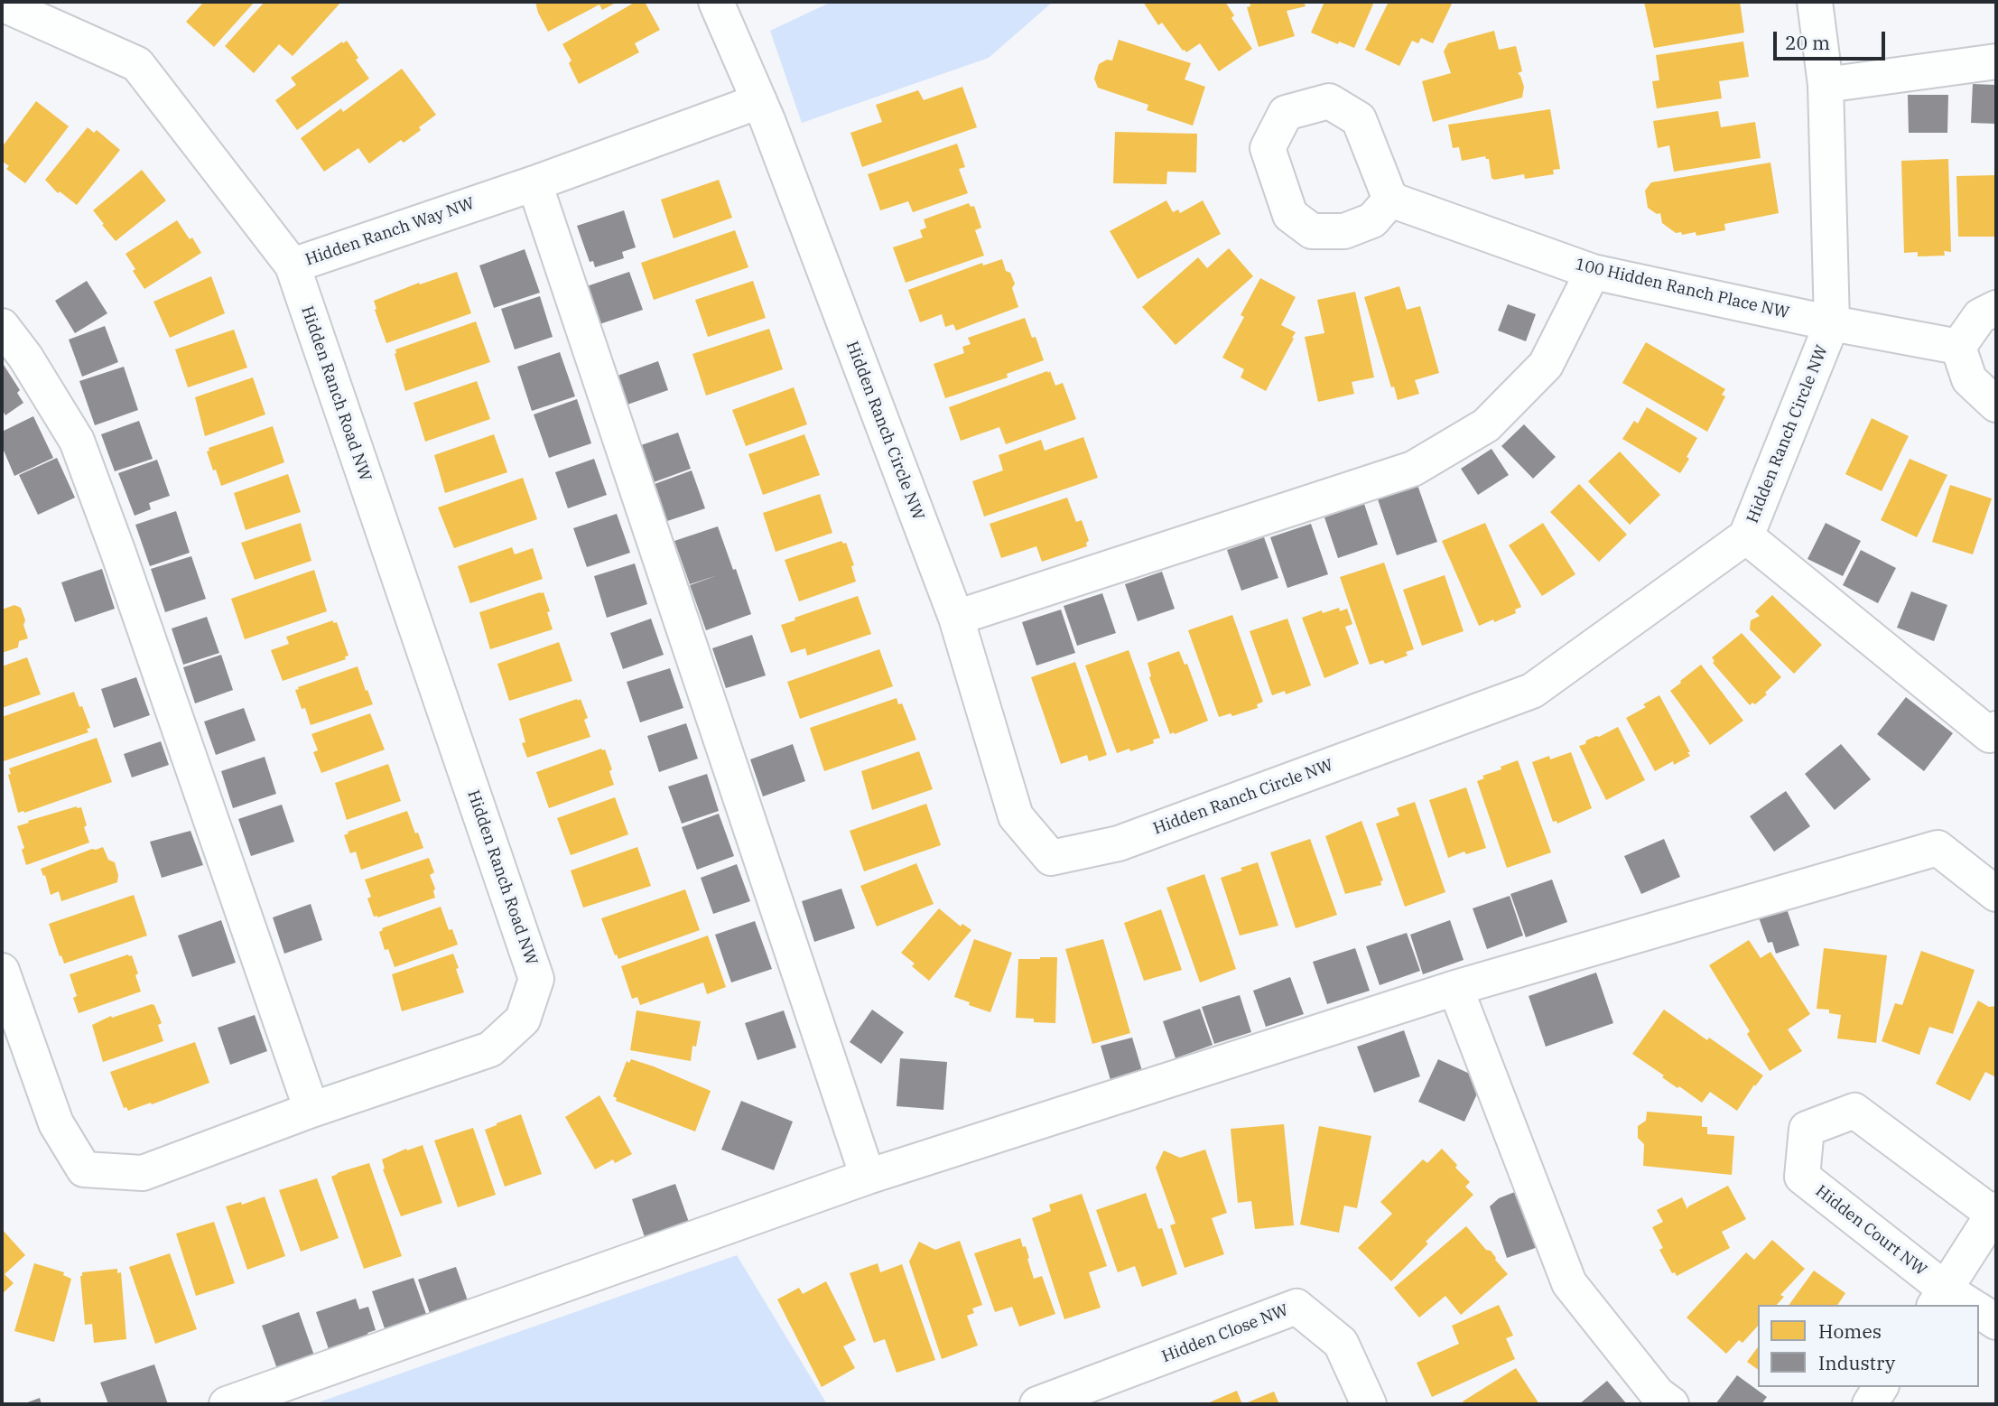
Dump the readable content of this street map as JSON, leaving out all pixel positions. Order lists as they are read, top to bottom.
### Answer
{
  "streets": {
    "street": [
      "Hidden Ranch Way NW",
      "100 Hidden Ranch Place NW",
      "Hidden Ranch Road NW",
      "Hidden Ranch Circle NW",
      "Hidden Court NW",
      "Hidden Close NW"
    ]
  },
  "crossings": [
    ["Hidden Ranch Way NW", "Hidden Ranch Road NW"],
    ["Hidden Ranch Way NW", "Hidden Ranch Circle NW"],
    ["100 Hidden Ranch Place NW", "Hidden Ranch Circle NW"]
  ],
  "legend": ["Homes", "Industry"],
  "scale_bar": "20 m"
}
